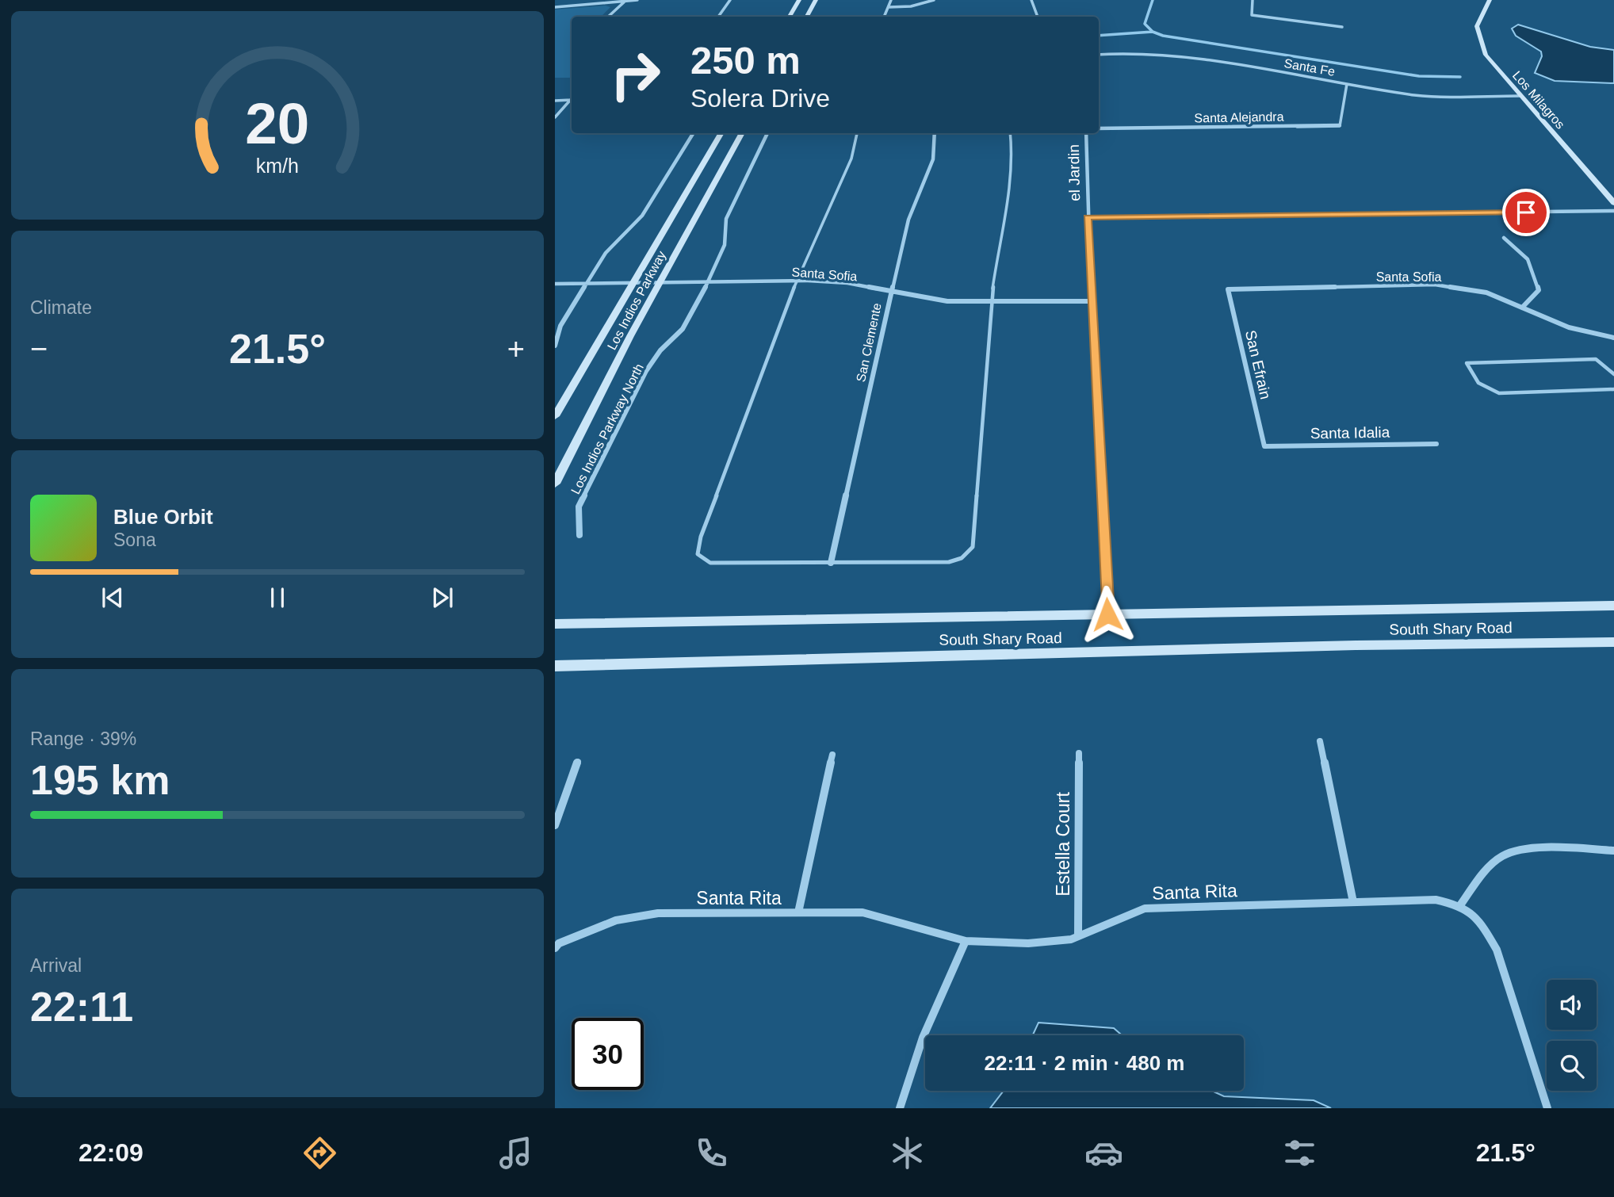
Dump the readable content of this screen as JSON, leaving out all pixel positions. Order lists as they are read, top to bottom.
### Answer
{
  "streets": {
    "street": [
      "Santa Fe",
      "Los Milagros",
      "Santa Alejandra",
      "el Jardin",
      "Santa Sofia",
      "Los Indios Parkway",
      "San Clemente",
      "San Efrain",
      "Los Indios Parkway North",
      "Santa Idalia",
      "South Shary Road",
      "Estella Court",
      "Santa Rita"
    ]
  },
  "crossings": [
    ["Santa Fe", "Los Milagros"],
    ["Santa Fe", "Santa Alejandra"],
    ["el Jardin", "Santa Sofia"],
    ["el Jardin", "South Shary Road"],
    ["Santa Sofia", "Los Indios Parkway"],
    ["Santa Sofia", "San Clemente"],
    ["Santa Sofia", "San Efrain"],
    ["Santa Sofia", "Los Indios Parkway North"],
    ["San Efrain", "Santa Idalia"],
    ["Estella Court", "Santa Rita"]
  ],
  "page": {
    "turn": ["250 m", "Solera Drive"],
    "tile": [
      "Climate",
      ["Range · 39%", "195 km"],
      ["Arrival", "22:11"]
    ],
    "heat": ["−", "21.5°", "+"],
    "song": ["Blue Orbit", "Sona"],
    "limit": "30",
    "trip": "22:11 · 2 min · 480 m",
    "tabs": ["22:09", "21.5°"],
    "gauge": ["20", "km/h"]
  }
}
